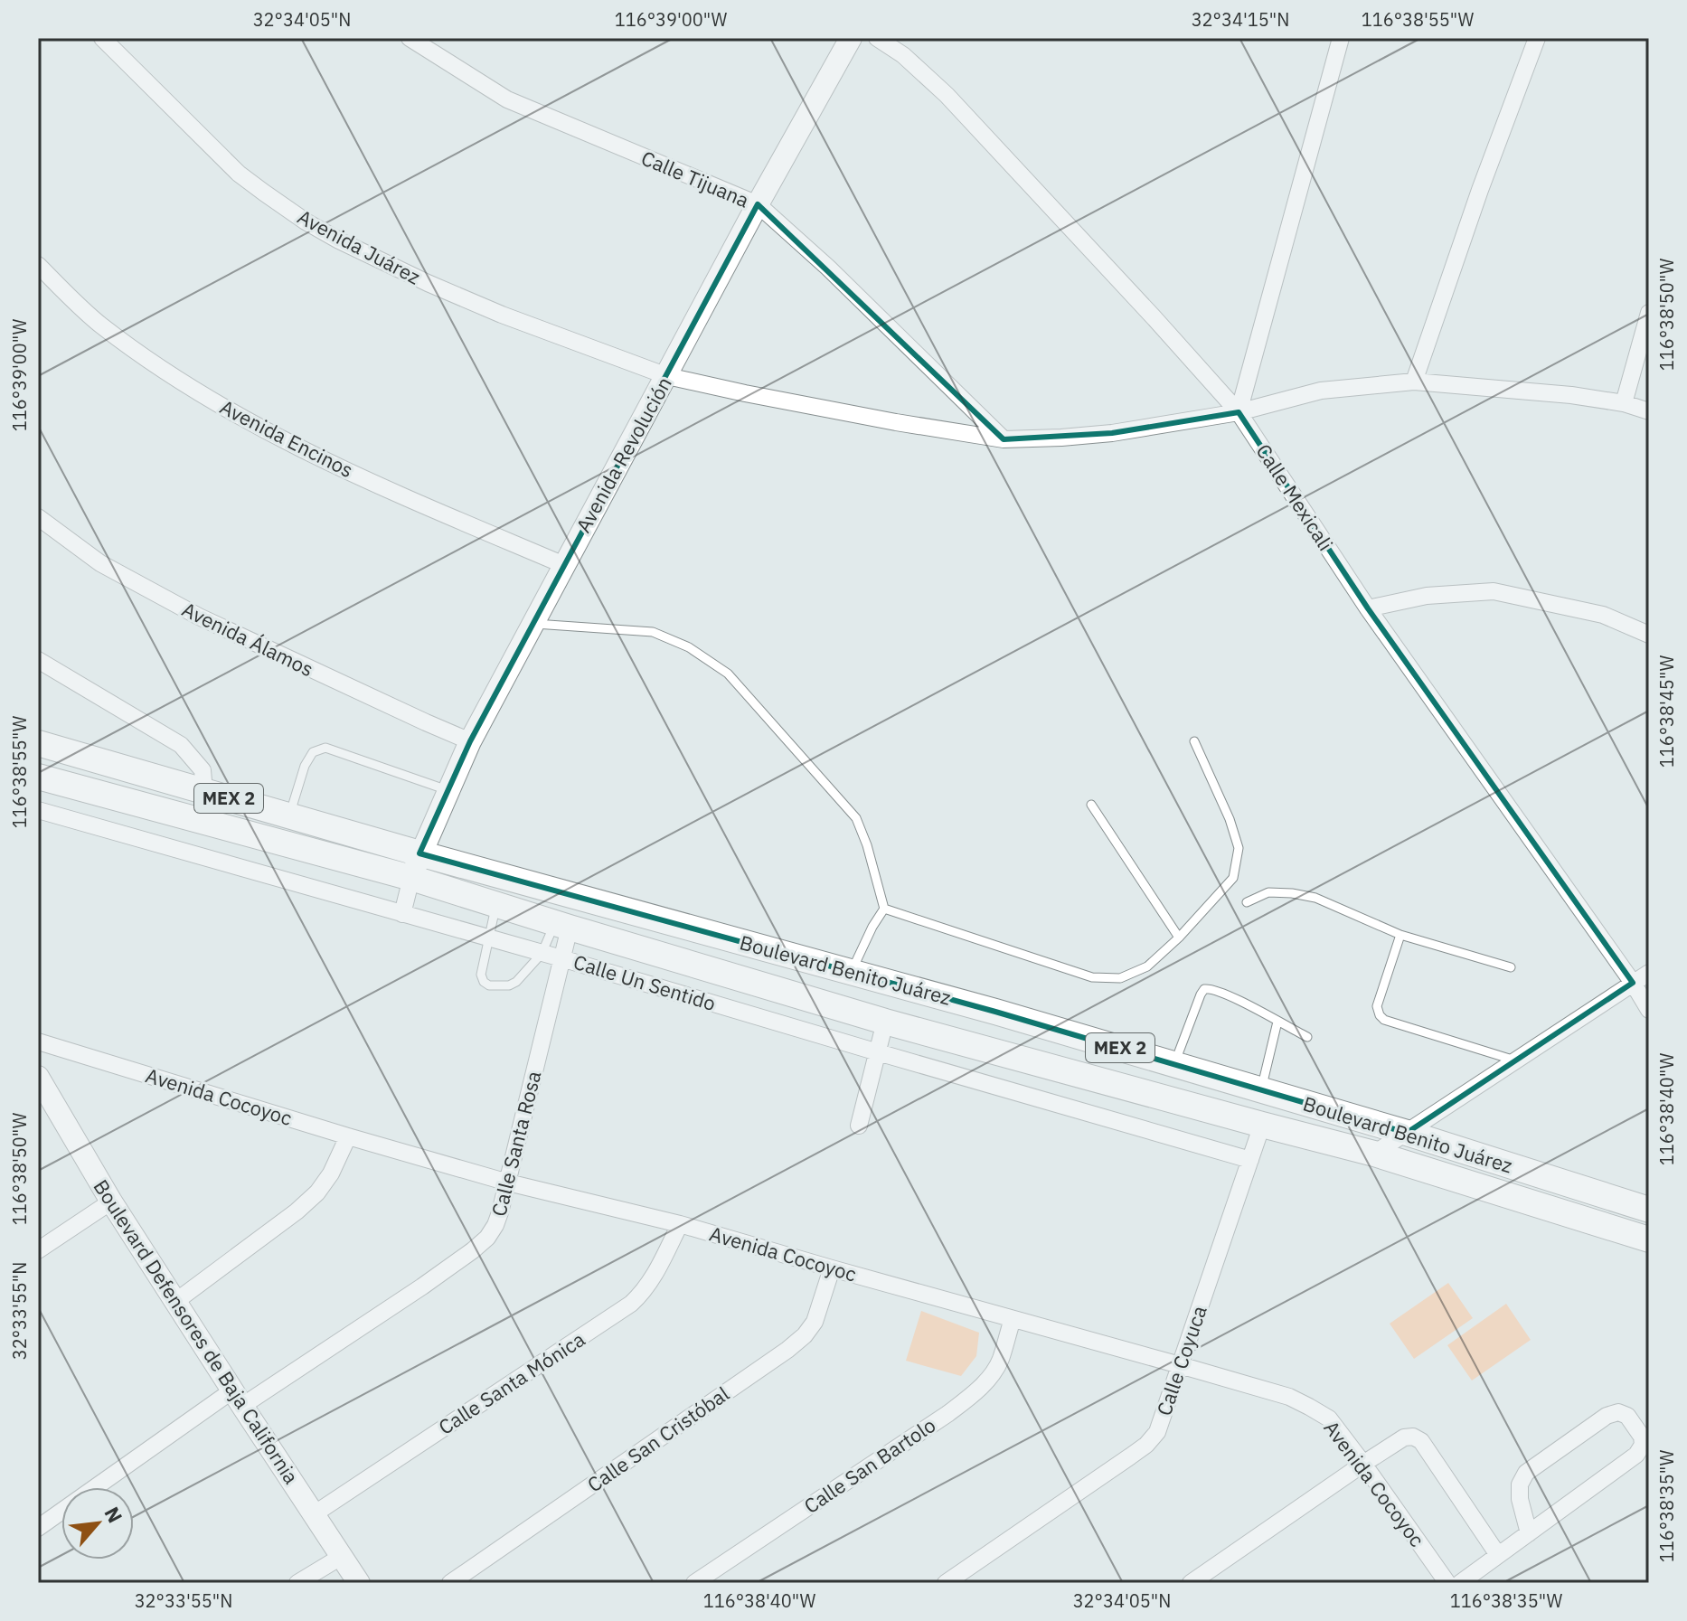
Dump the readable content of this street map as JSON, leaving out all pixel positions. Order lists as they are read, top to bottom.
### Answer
{
  "streets": {
    "main road": ["MEX 2", "Boulevard Benito Juárez"],
    "street": [
      "Calle Tijuana",
      "Avenida Juárez",
      "Avenida Encinos",
      "Avenida Revolución",
      "Calle Mexicali",
      "Avenida Álamos",
      "Calle Un Sentido",
      "Avenida Cocoyoc",
      "Calle Santa Rosa",
      "Boulevard Defensores de Baja California",
      "Calle Coyuca",
      "Calle Santa Mónica",
      "Calle San Cristóbal",
      "Calle San Bartolo"
    ]
  },
  "crossings": [
    ["Calle Tijuana", "Avenida Juárez"],
    ["Calle Tijuana", "Avenida Revolución"],
    ["Avenida Juárez", "Avenida Revolución"],
    ["Avenida Juárez", "Calle Mexicali"],
    ["Avenida Encinos", "Avenida Revolución"],
    ["Avenida Revolución", "Avenida Álamos"],
    ["Avenida Revolución", "Boulevard Benito Juárez"],
    ["Boulevard Benito Juárez", "Calle Santa Rosa"],
    ["Boulevard Benito Juárez", "Calle Coyuca"],
    ["Calle Un Sentido", "Calle Santa Rosa"],
    ["Calle Un Sentido", "Calle Coyuca"],
    ["Avenida Cocoyoc", "Calle Santa Rosa"],
    ["Avenida Cocoyoc", "Calle Coyuca"],
    ["Avenida Cocoyoc", "Calle Santa Mónica"],
    ["Avenida Cocoyoc", "Calle San Cristóbal"],
    ["Avenida Cocoyoc", "Calle San Bartolo"],
    ["Calle Santa Rosa", "Boulevard Defensores de Baja California"],
    ["Boulevard Defensores de Baja California", "Calle Santa Mónica"]
  ],
  "north": "top right",
  "coordinates": [
    "32°34'05\"N",
    "116°39'00\"W",
    "32°34'15\"N",
    "116°38'55\"W",
    "116°38'50\"W",
    "116°38'45\"W",
    "116°38'40\"W",
    "32°33'55\"N",
    "116°38'35\"W"
  ]
}
